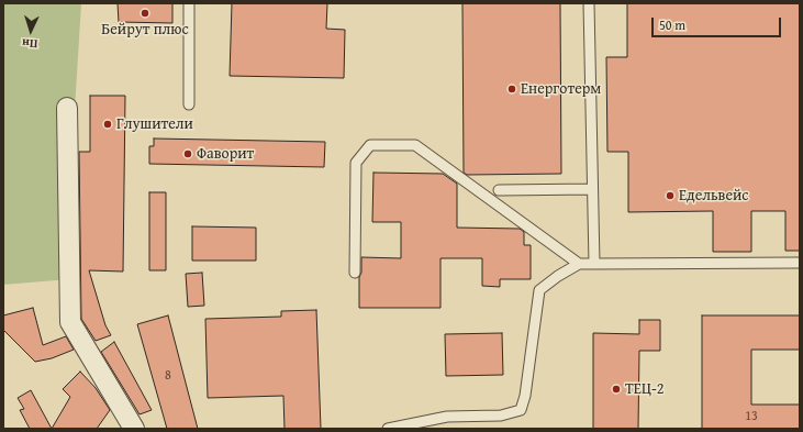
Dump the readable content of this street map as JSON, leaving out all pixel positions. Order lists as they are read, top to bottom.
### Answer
{
  "places": [
    "Бейрут плюс",
    "Енерготерм",
    "Глушители",
    "Фаворит",
    "Едельвейс",
    "ТЕЦ-2"
  ],
  "house_numbers": ["8", "13"],
  "scale_bar": "50 m",
  "north": "bottom"
}
